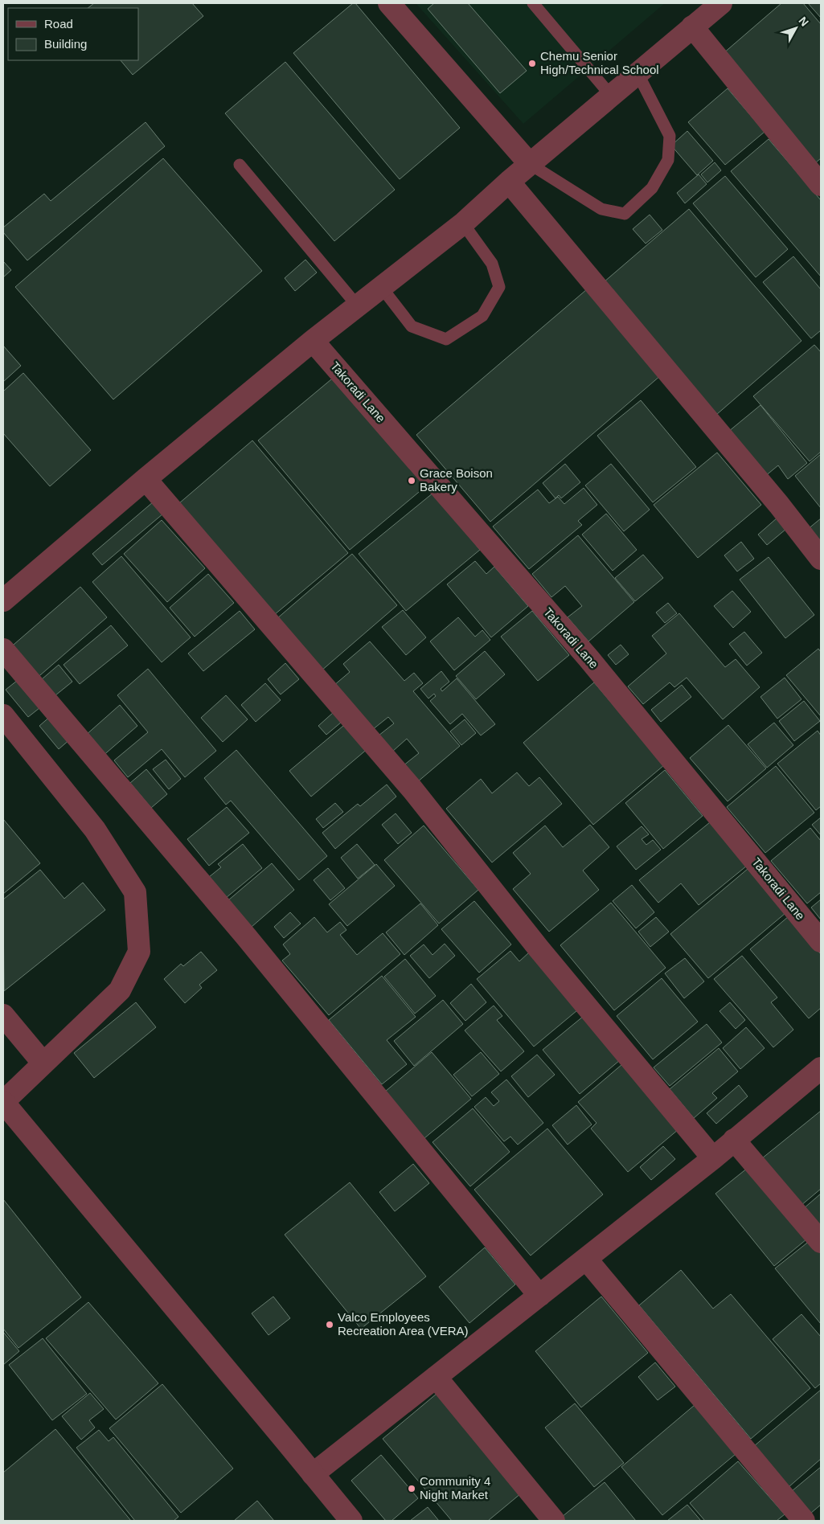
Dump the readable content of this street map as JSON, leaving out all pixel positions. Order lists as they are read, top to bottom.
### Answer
{
  "streets": {
    "street": ["Takoradi Lane"]
  },
  "places": [
    "Chemu Senior High/Technical School",
    "Grace Boison Bakery",
    "Valco Employees Recreation Area (VERA)",
    "Community 4 Night Market"
  ],
  "legend": ["Road", "Building"],
  "north": "top right"
}
